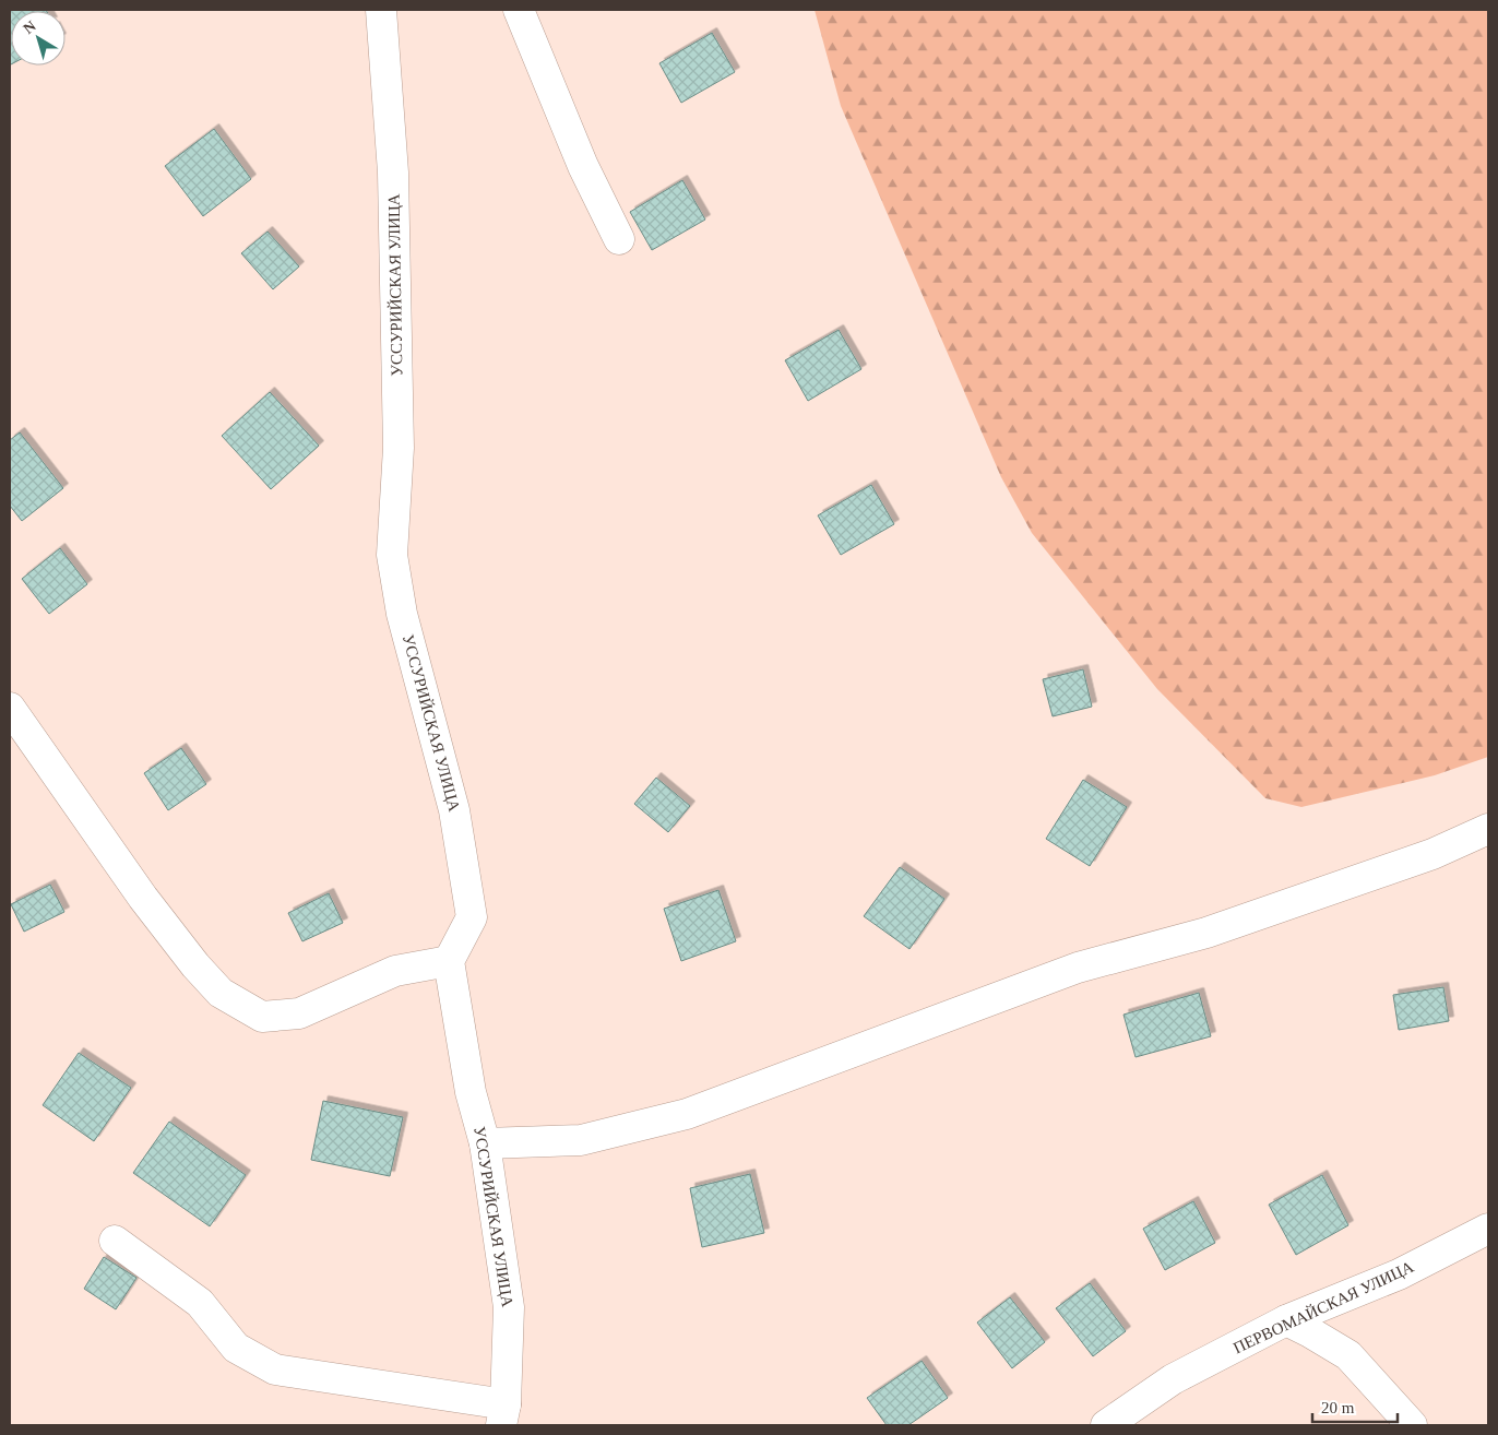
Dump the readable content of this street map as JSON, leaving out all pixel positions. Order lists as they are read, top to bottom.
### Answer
{
  "streets": {
    "street": ["УССУРИЙСКАЯ УЛИЦА", "ПЕРВОМАЙСКАЯ УЛИЦА"]
  },
  "scale_bar": "20 m",
  "north": "top left"
}
